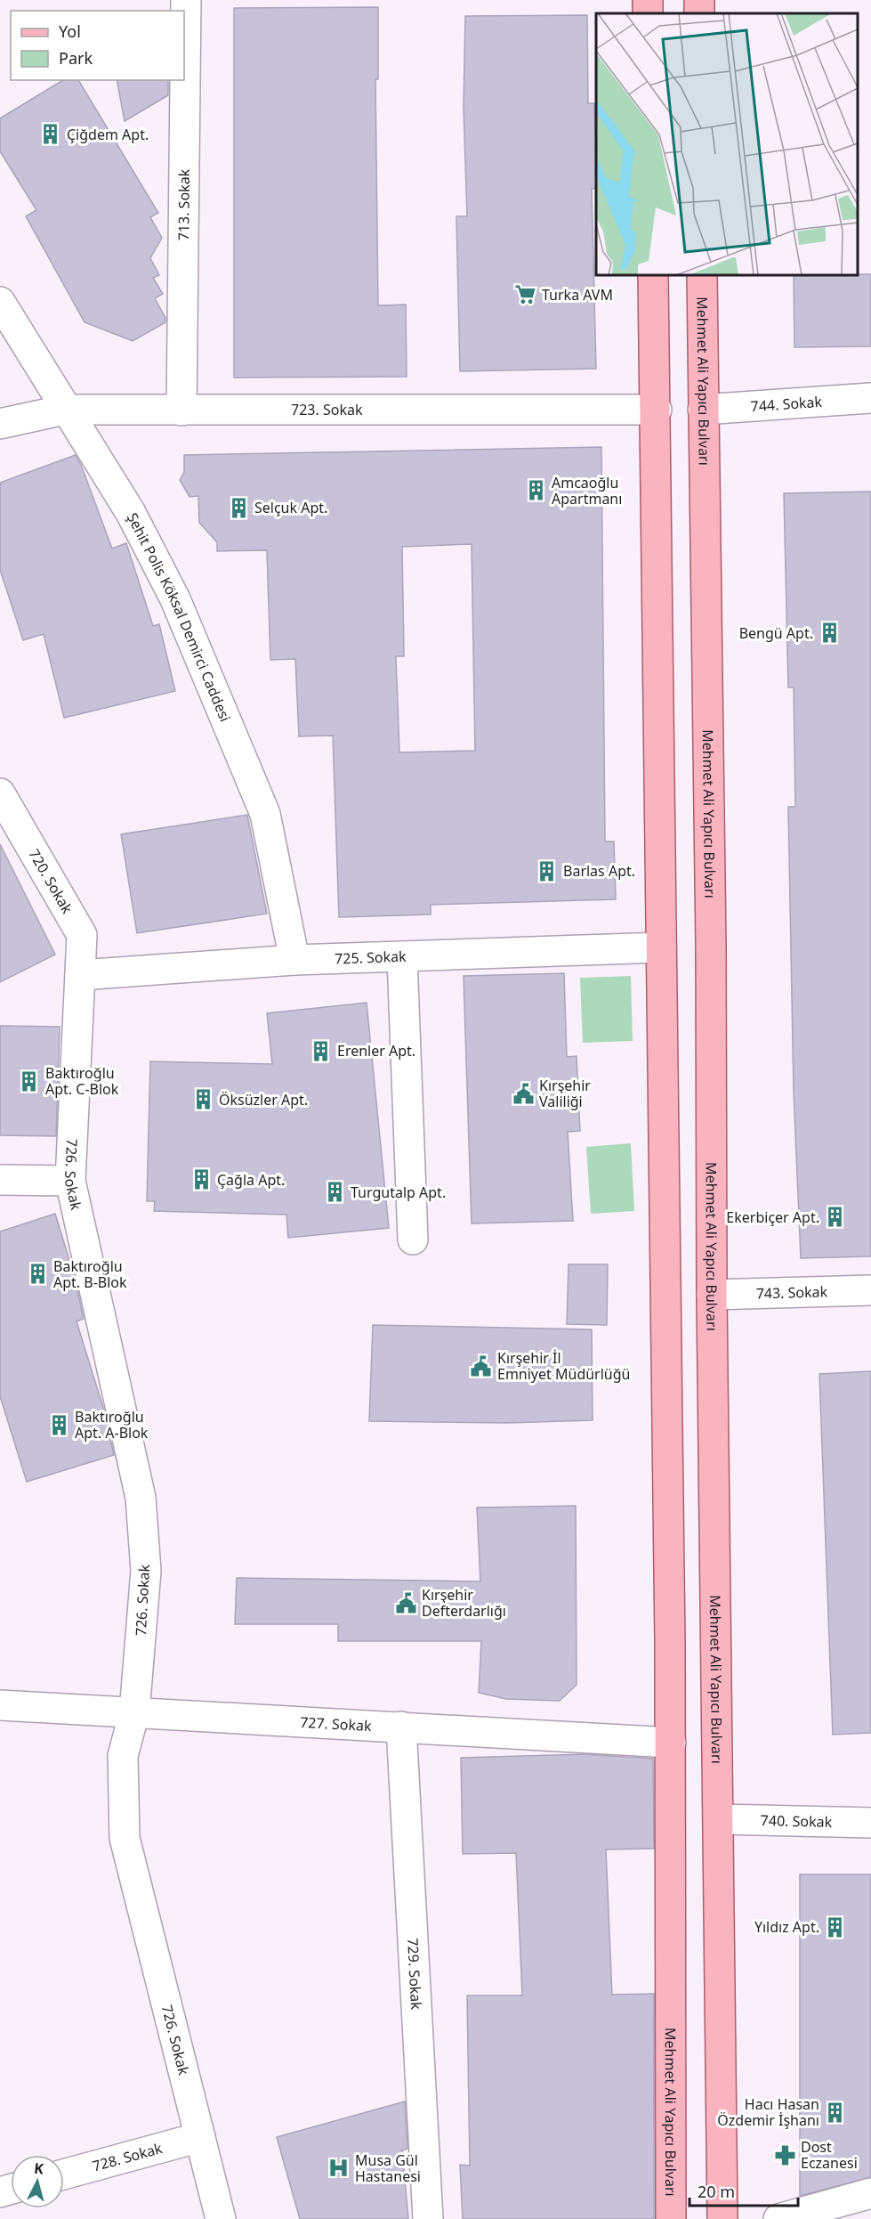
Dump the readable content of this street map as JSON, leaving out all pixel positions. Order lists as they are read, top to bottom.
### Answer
{
  "streets": {
    "main road": ["Mehmet Ali Yapıcı Bulvarı"],
    "street": [
      "713. Sokak",
      "744. Sokak",
      "723. Sokak",
      "Şehit Polis Köksal Demirci Caddesi",
      "720. Sokak",
      "725. Sokak",
      "726. Sokak",
      "743. Sokak",
      "727. Sokak",
      "740. Sokak",
      "729. Sokak",
      "728. Sokak"
    ]
  },
  "crossings": [
    ["713. Sokak", "723. Sokak"],
    ["Mehmet Ali Yapıcı Bulvarı", "744. Sokak"],
    ["Mehmet Ali Yapıcı Bulvarı", "723. Sokak"],
    ["Mehmet Ali Yapıcı Bulvarı", "725. Sokak"],
    ["Mehmet Ali Yapıcı Bulvarı", "743. Sokak"],
    ["Mehmet Ali Yapıcı Bulvarı", "727. Sokak"],
    ["Mehmet Ali Yapıcı Bulvarı", "740. Sokak"],
    ["723. Sokak", "Şehit Polis Köksal Demirci Caddesi"],
    ["Şehit Polis Köksal Demirci Caddesi", "725. Sokak"],
    ["720. Sokak", "725. Sokak"],
    ["720. Sokak", "726. Sokak"],
    ["725. Sokak", "726. Sokak"],
    ["726. Sokak", "727. Sokak"],
    ["726. Sokak", "728. Sokak"],
    ["727. Sokak", "729. Sokak"]
  ],
  "places": {
    "building": [
      "Çiğdem Apt.",
      "Amcaoğlu Apartmanı",
      "Selçuk Apt.",
      "Bengü Apt.",
      "Barlas Apt.",
      "Erenler Apt.",
      "Baktıroğlu Apt. C-Blok",
      "Öksüzler Apt.",
      "Çağla Apt.",
      "Turgutalp Apt.",
      "Ekerbiçer Apt.",
      "Baktıroğlu Apt. B-Blok",
      "Baktıroğlu Apt. A-Blok",
      "Yıldız Apt.",
      "Hacı Hasan Özdemir İşhanı"
    ],
    "supermarket": ["Turka AVM"],
    "public building": ["Kırşehir Valiliği", "Kırşehir İl Emniyet Müdürlüğü", "Kırşehir Defterdarlığı"],
    "pharmacy": ["Dost Eczanesi"],
    "hospital": ["Musa Gül Hastanesi"]
  },
  "legend": ["Yol", "Park"],
  "scale_bar": "20 m",
  "north": "top"
}
